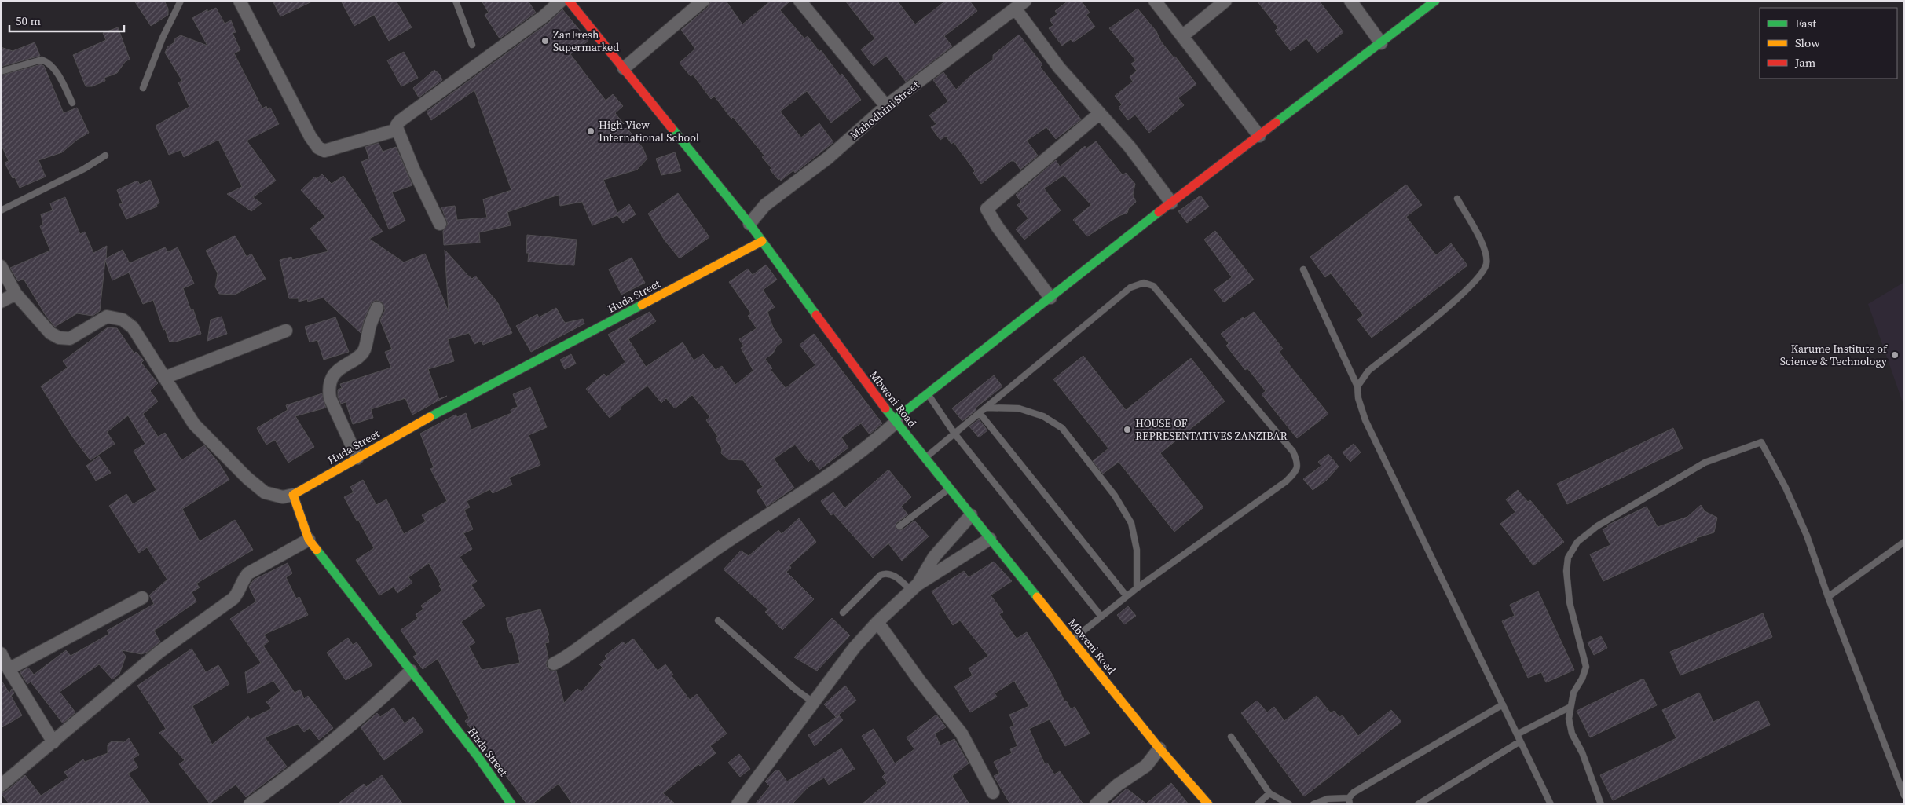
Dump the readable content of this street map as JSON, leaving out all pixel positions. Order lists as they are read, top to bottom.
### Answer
{
  "streets": {
    "street": ["Mahodhini Street", "Huda Street", "Mbweni Road"]
  },
  "crossings": [
    ["Mahodhini Street", "Mbweni Road"],
    ["Huda Street", "Mbweni Road"]
  ],
  "places": [
    "ZanFresh Supermarked",
    "High-View International School",
    "Karume Institute of Science & Technology",
    "HOUSE OF REPRESENTATIVES ZANZIBAR"
  ],
  "legend": ["Fast", "Slow", "Jam"],
  "scale_bar": "50 m"
}
